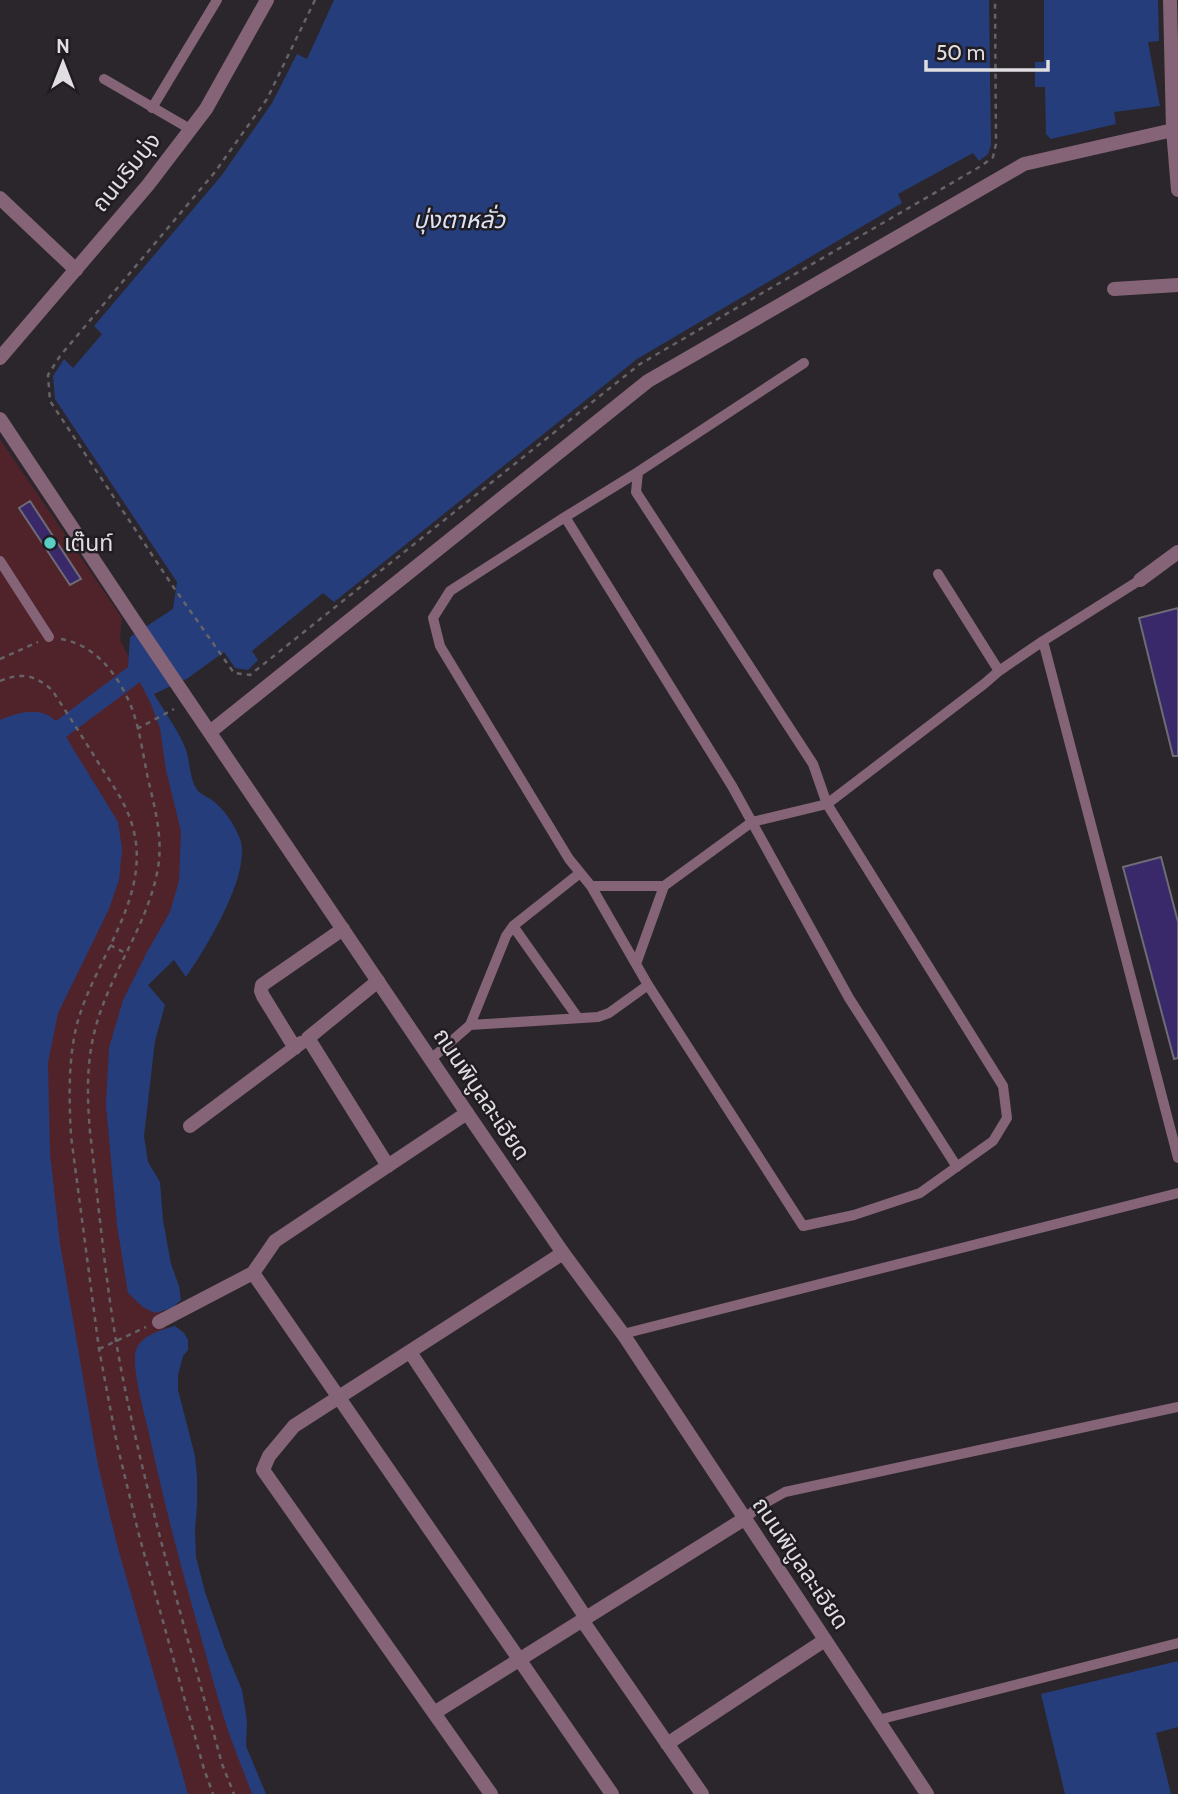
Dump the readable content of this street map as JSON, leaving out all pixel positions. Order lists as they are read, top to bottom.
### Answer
{
  "streets": {
    "street": ["ถนนริมบุ่ง", "ถนนพิบูลละเอียด"]
  },
  "water": ["บุ่งตาหลั่ว"],
  "places": ["เต๊นท์"],
  "scale_bar": "50 m",
  "north": "top"
}
